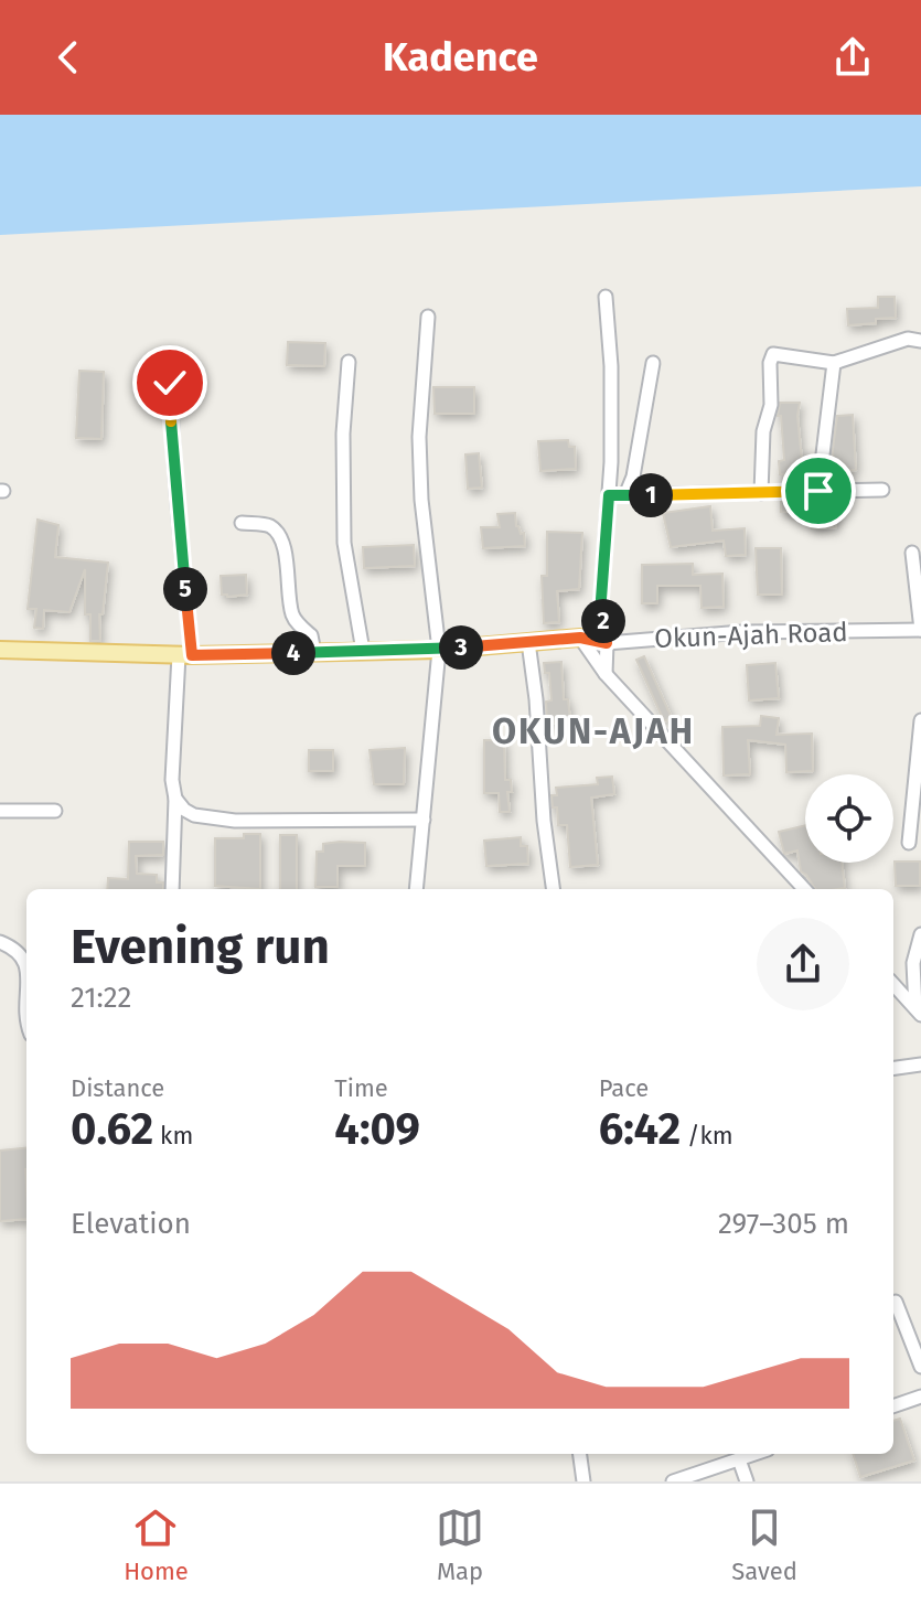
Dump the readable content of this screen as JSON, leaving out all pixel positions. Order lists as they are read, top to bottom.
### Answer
{
  "streets": {
    "main road": ["Okun-Ajah Road"]
  },
  "districts": ["OKUN-AJAH"],
  "page": {
    "header": "Kadence",
    "pins": [
      "1",
      "5",
      "2",
      "3",
      "4"
    ],
    "heading": ["Evening run", "21:22"],
    "stats": [
      ["Distance", "0.62 km"],
      ["Time", "4:09"],
      ["Pace", "6:42 /km"]
    ],
    "chart": ["Elevation", "297–305 m"],
    "tabs": ["Home", "Map", "Saved"]
  }
}
